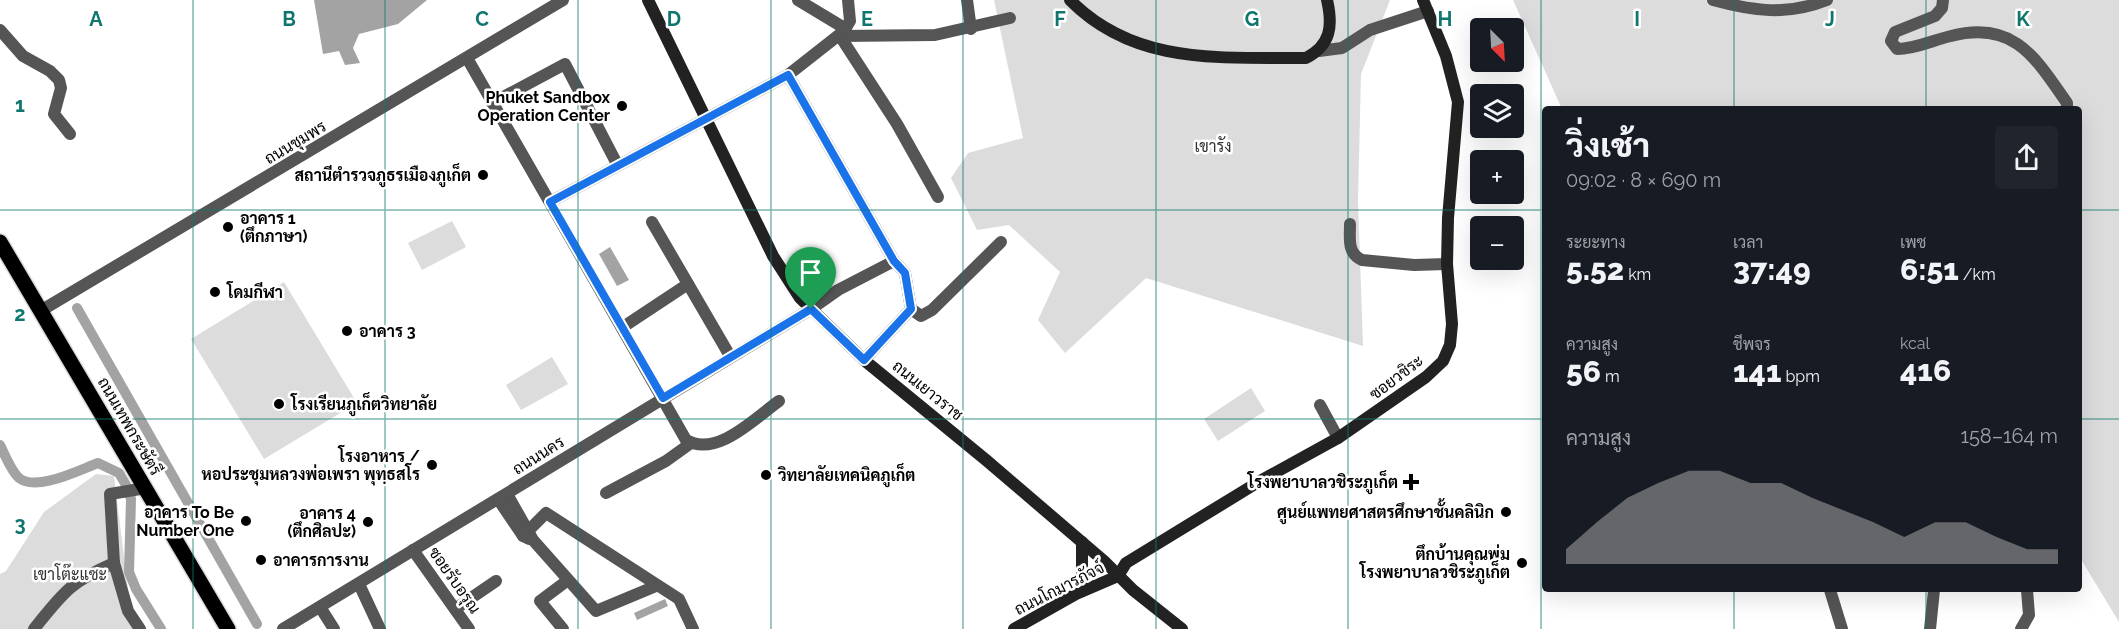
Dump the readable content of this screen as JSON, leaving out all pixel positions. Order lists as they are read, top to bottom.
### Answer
{
  "streets": {
    "main road": ["ถนนเทพกระษัตรี"],
    "street": [
      "ถนนชุมพร",
      "ซอยวชิระ",
      "ถนนเยาวราช",
      "ถนนนคร",
      "ซอยรับอรุณ",
      "ถนนโกมารภัจจ์"
    ]
  },
  "crossings": [
    ["ถนนชุมพร", "ถนนเทพกระษัตรี"],
    ["ซอยวชิระ", "ถนนเยาวราช"],
    ["ซอยวชิระ", "ถนนโกมารภัจจ์"],
    ["ถนนเยาวราช", "ถนนนคร"],
    ["ถนนเยาวราช", "ถนนโกมารภัจจ์"],
    ["ถนนนคร", "ซอยรับอรุณ"]
  ],
  "parks": ["เขารัง", "เขาโต๊ะแซะ"],
  "places": {
    "other": [
      "Phuket Sandbox Operation Center",
      "สถานีตำรวจภูธรเมืองภูเก็ต",
      "อาคาร 1 (ตึกภาษา)",
      "โดมกีฬา",
      "อาคาร 3",
      "โรงเรียนภูเก็ตวิทยาลัย",
      "โรงอาหาร / หอประชุมหลวงพ่อเพรา พุทฺธสโร",
      "วิทยาลัยเทคนิคภูเก็ต",
      "ศูนย์แพทยศาสตรศึกษาชั้นคลินิก",
      "อาคาร To Be Number One",
      "อาคาร 4 (ตึกศิลปะ)",
      "อาคารการงาน",
      "ตึกบ้านคุณพุ่ม โรงพยาบาลวชิระภูเก็ต"
    ],
    "health": ["โรงพยาบาลวชิระภูเก็ต"]
  },
  "north": "bottom right",
  "page": {
    "map_buttons": ["+", "−"],
    "heading": ["วิ่งเช้า", "09:02 · 8 × 690 m"],
    "stats": [
      ["ระยะทาง", "5.52 km"],
      ["เวลา", "37:49"],
      ["เพซ", "6:51 /km"],
      ["ความสูง", "56 m"],
      ["ชีพจร", "141 bpm"],
      ["kcal", "416"]
    ],
    "chart": ["ความสูง", "158–164 m"]
  },
  "grid": {
    "columns": [
      "A",
      "B",
      "C",
      "D",
      "E",
      "F",
      "G",
      "H",
      "I",
      "J",
      "K"
    ],
    "rows": ["1", "2", "3"]
  }
}
